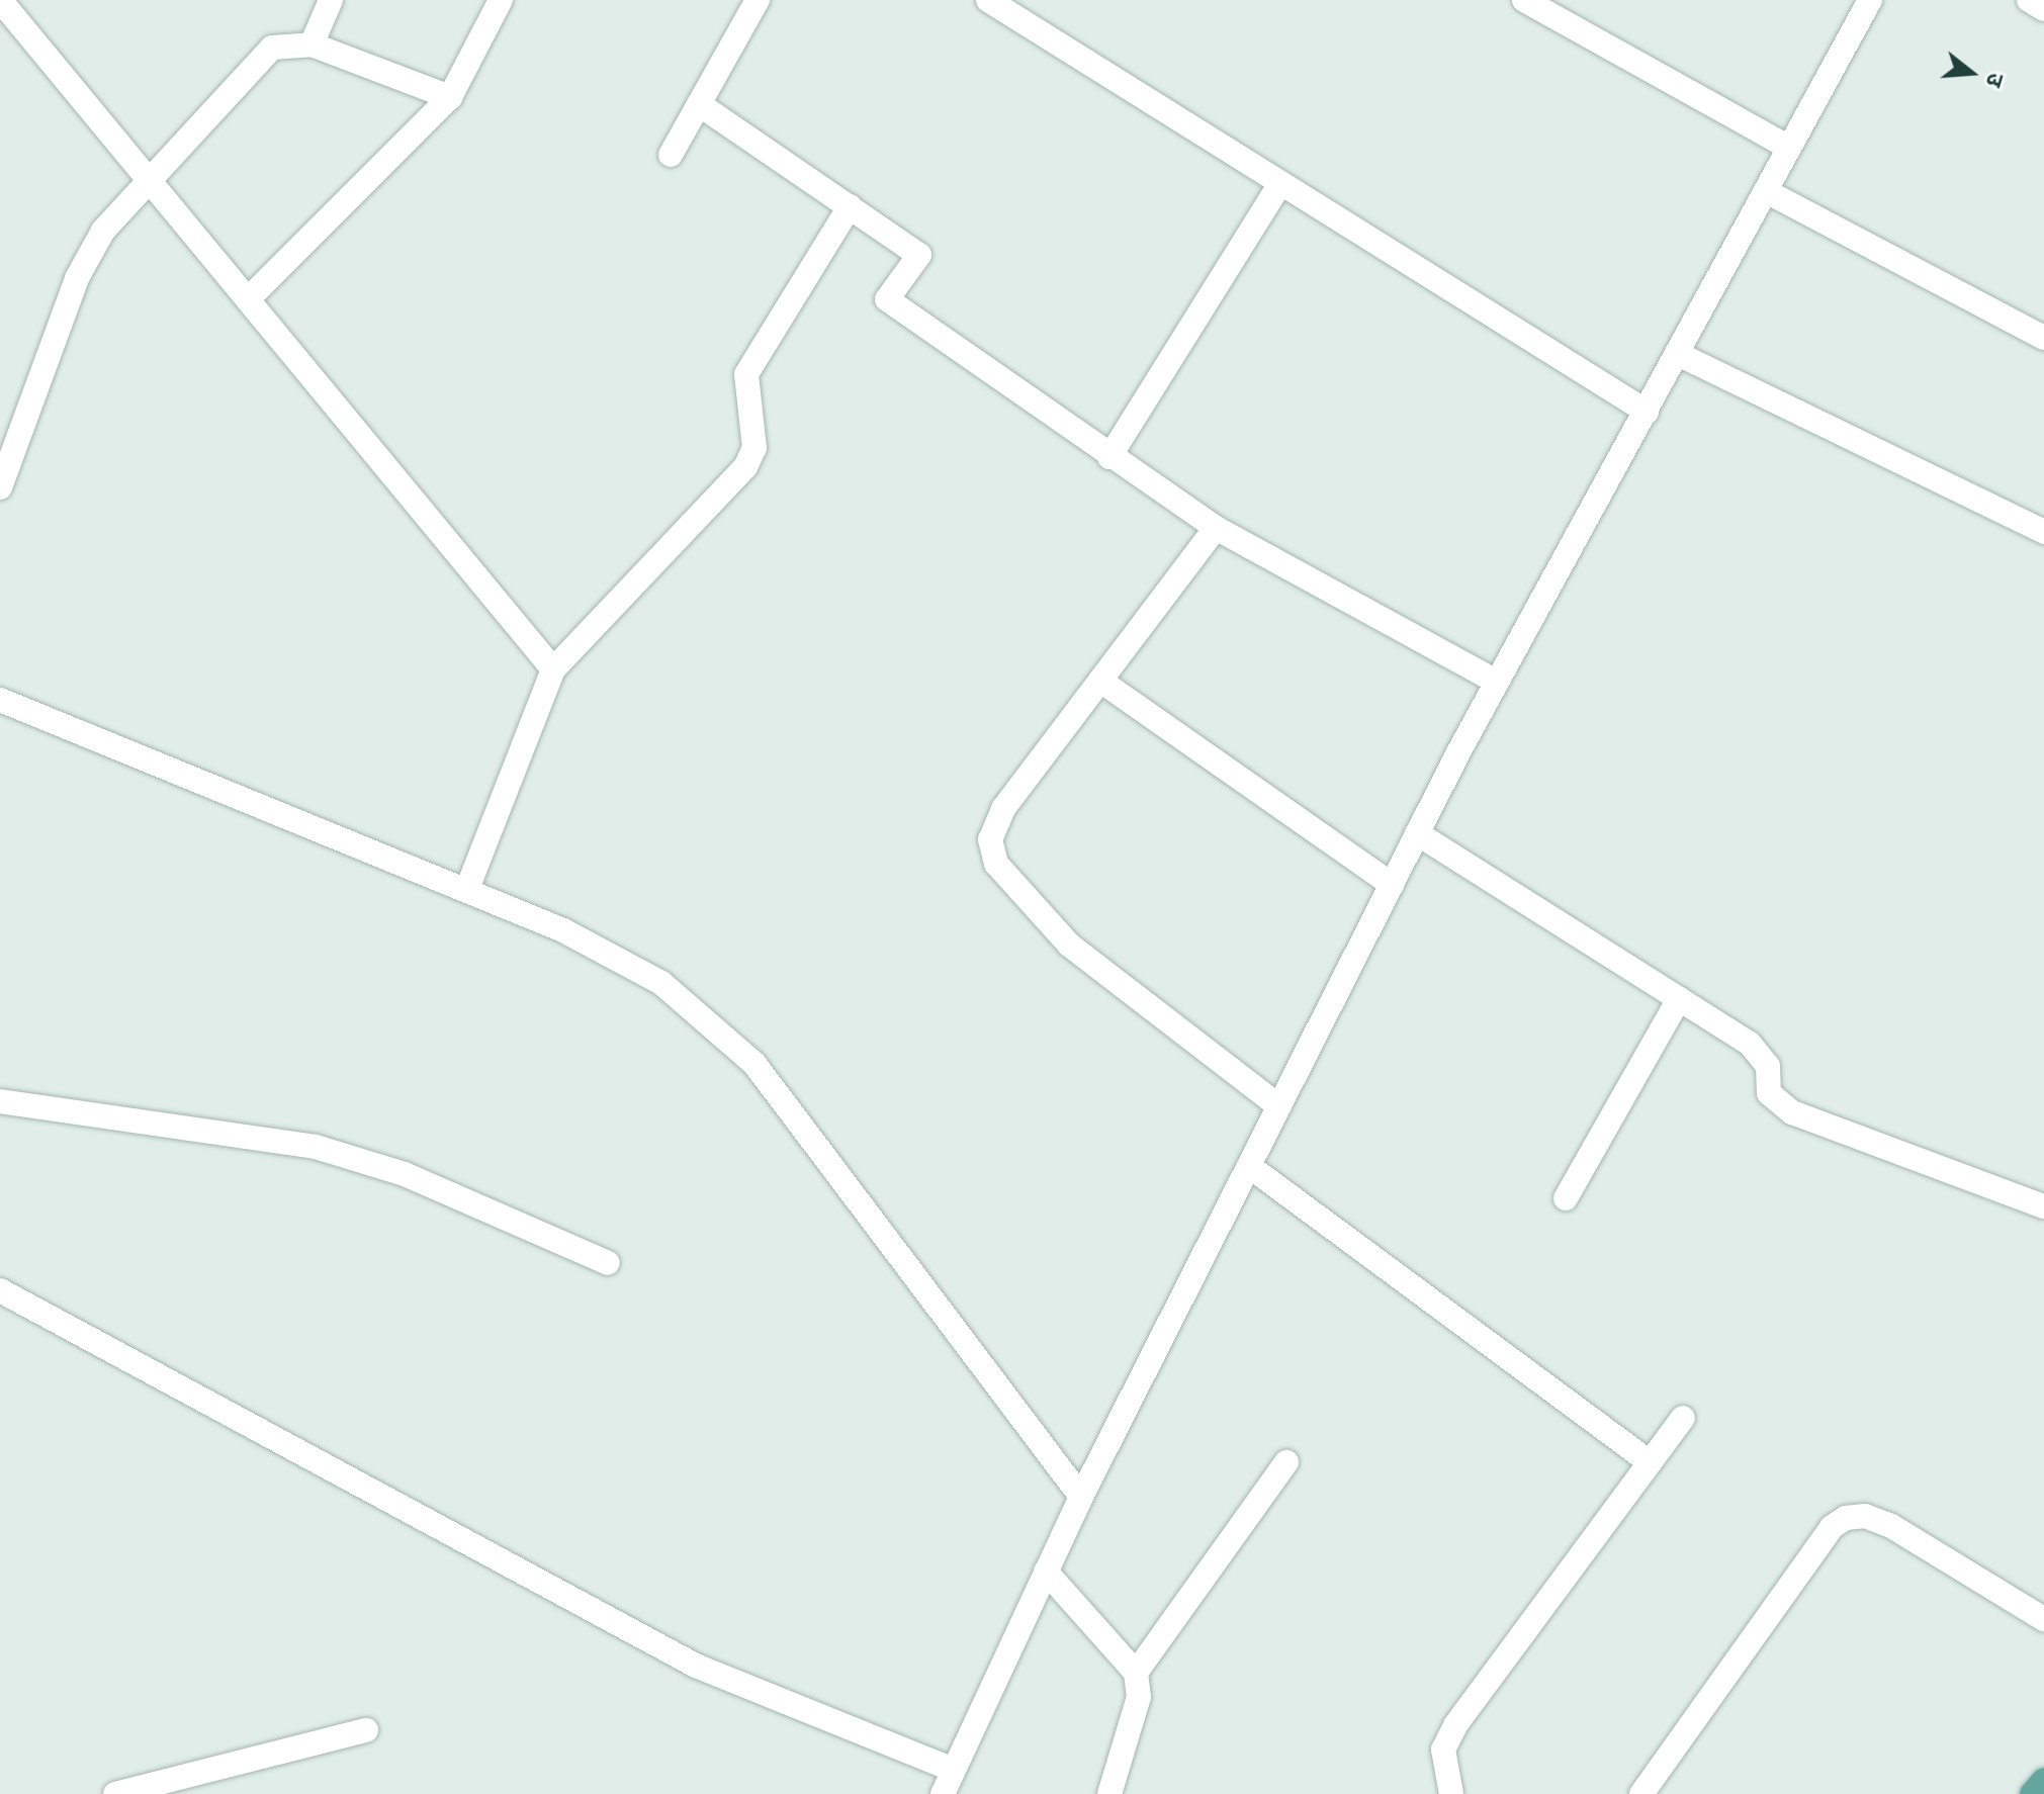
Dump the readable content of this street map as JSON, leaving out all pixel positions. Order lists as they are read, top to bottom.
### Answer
{
  "north": "right"
}
